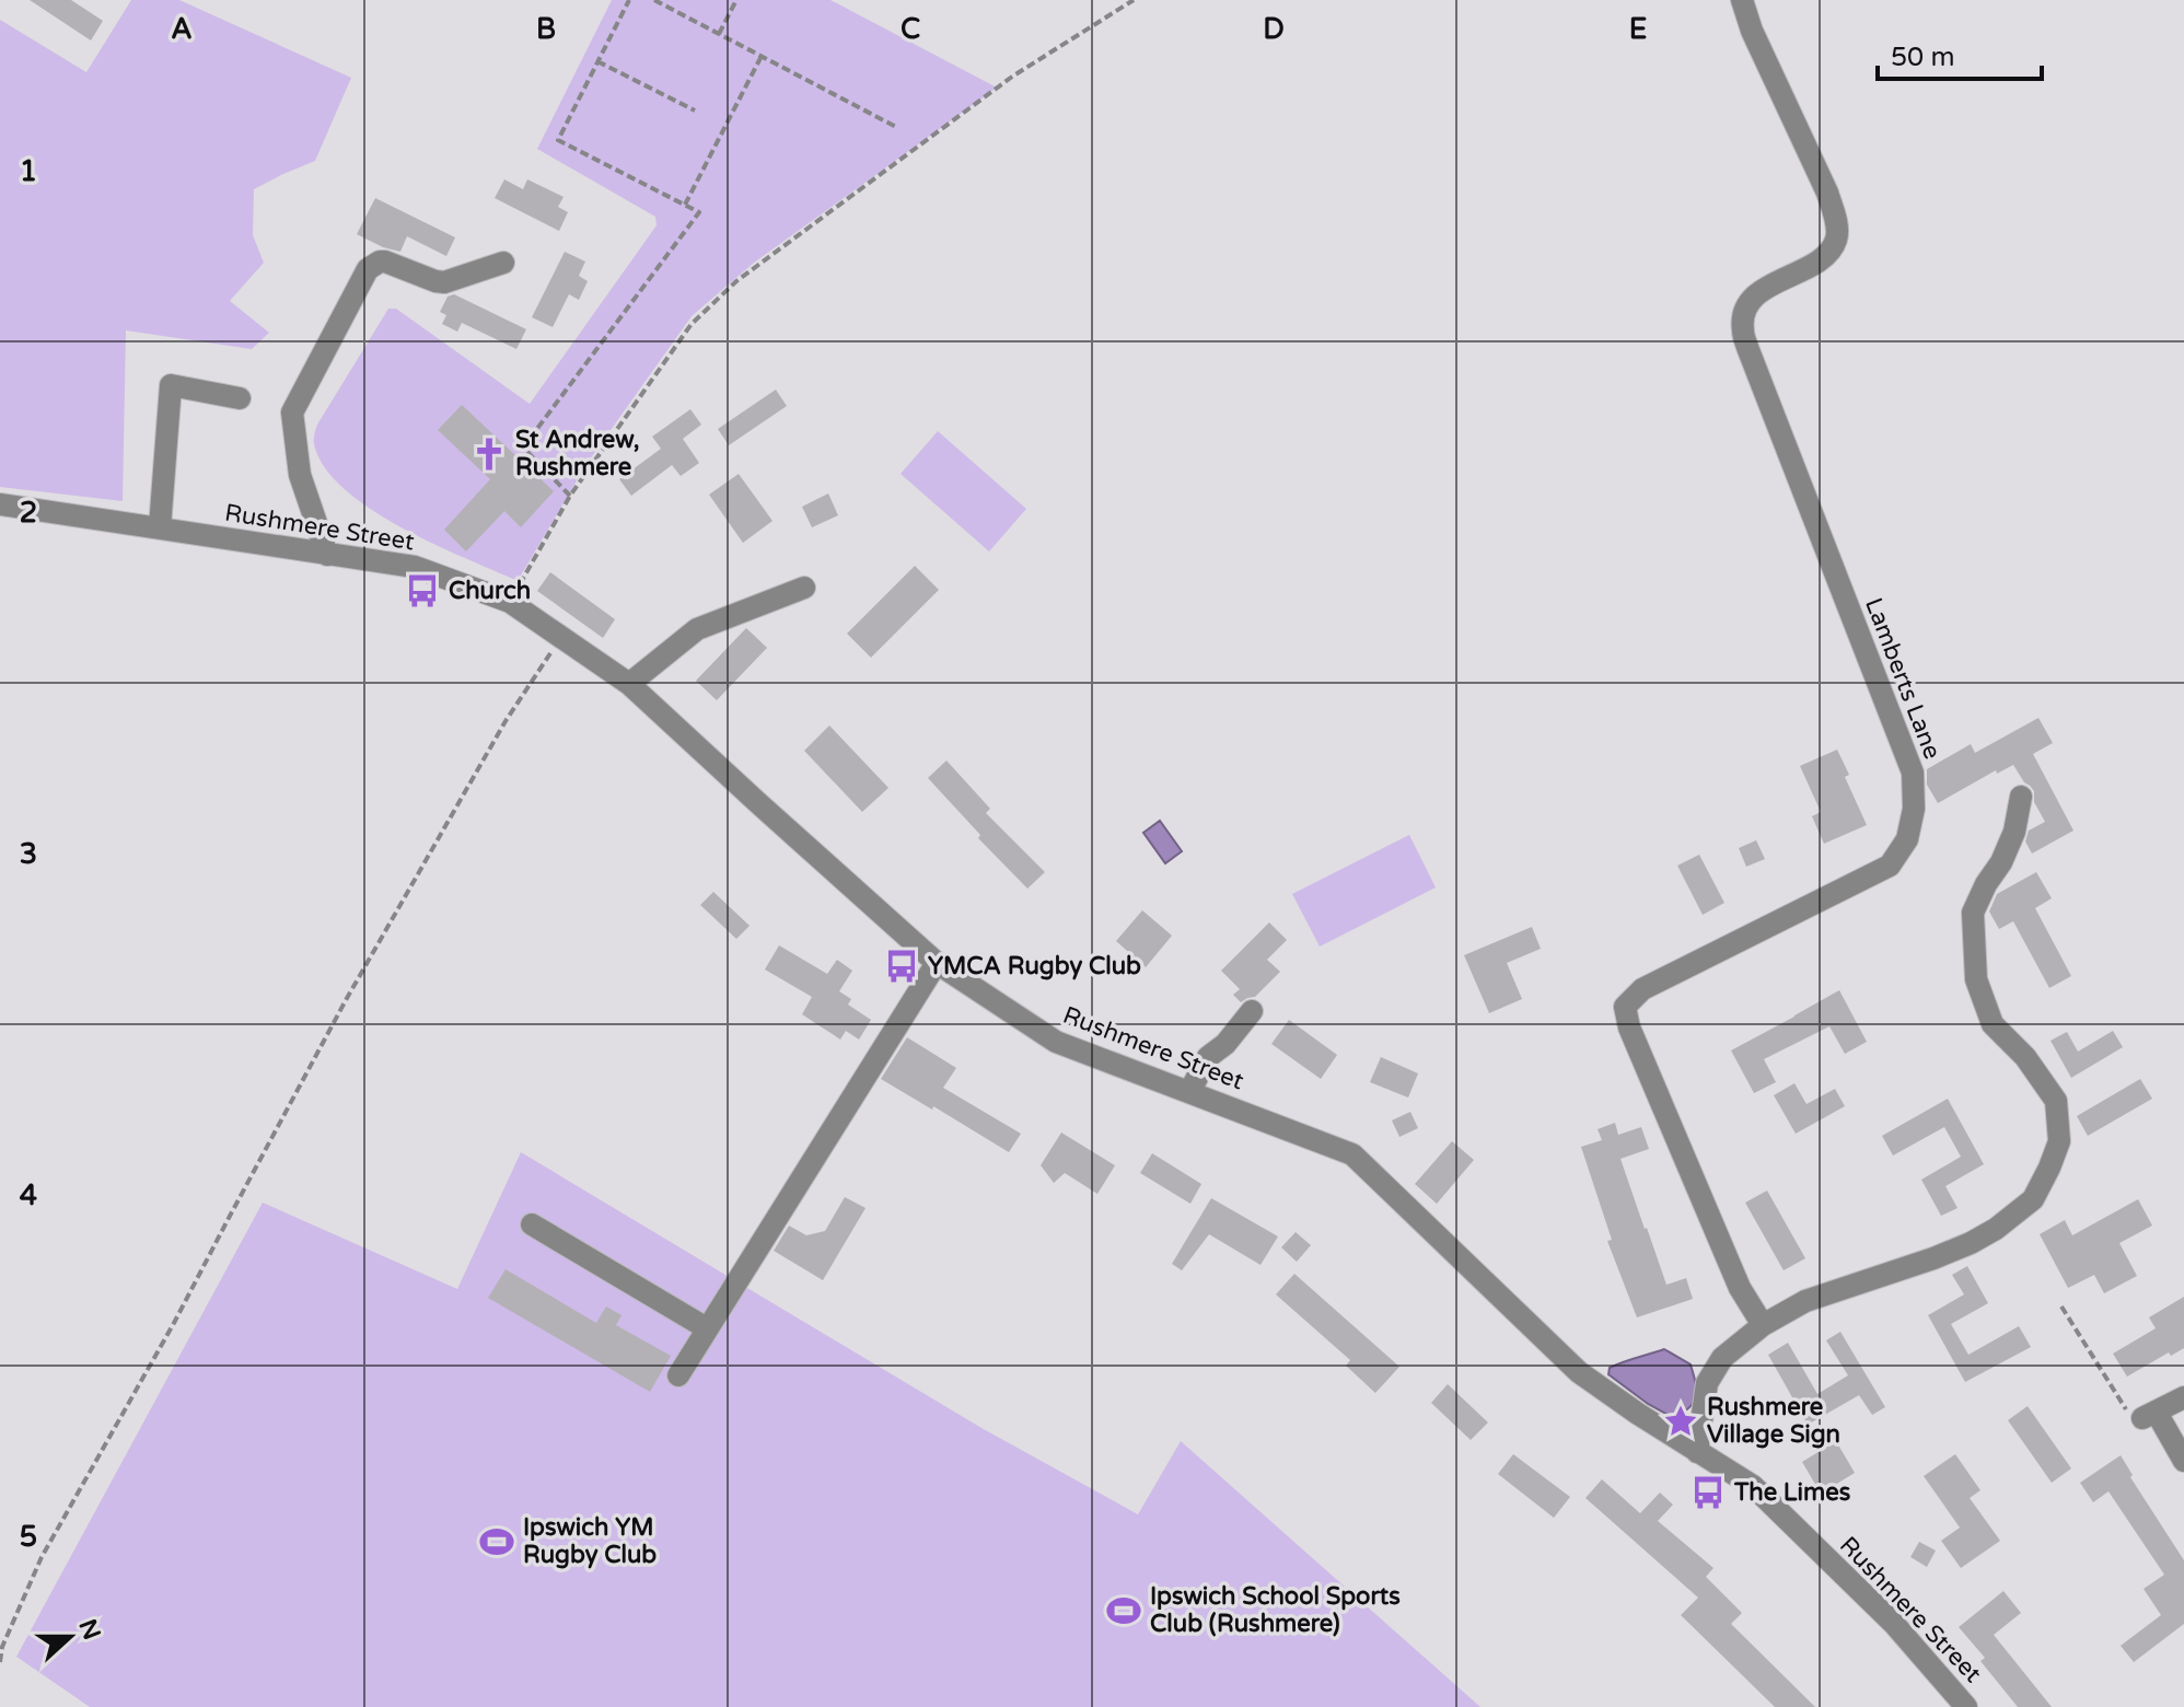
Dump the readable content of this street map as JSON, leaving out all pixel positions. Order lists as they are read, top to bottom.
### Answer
{
  "streets": {
    "street": ["Rushmere Street", "Lamberts Lane"]
  },
  "places": {
    "church": ["St Andrew, Rushmere"],
    "bus stop": ["Church", "YMCA Rugby Club", "The Limes"],
    "place": ["Rushmere Village Sign"],
    "sports": ["Ipswich YM Rugby Club", "Ipswich School Sports Club (Rushmere)"]
  },
  "scale_bar": "50 m",
  "north": "right",
  "grid": {
    "columns": [
      "A",
      "B",
      "C",
      "D",
      "E"
    ],
    "rows": [
      "1",
      "2",
      "3",
      "4",
      "5"
    ]
  }
}
